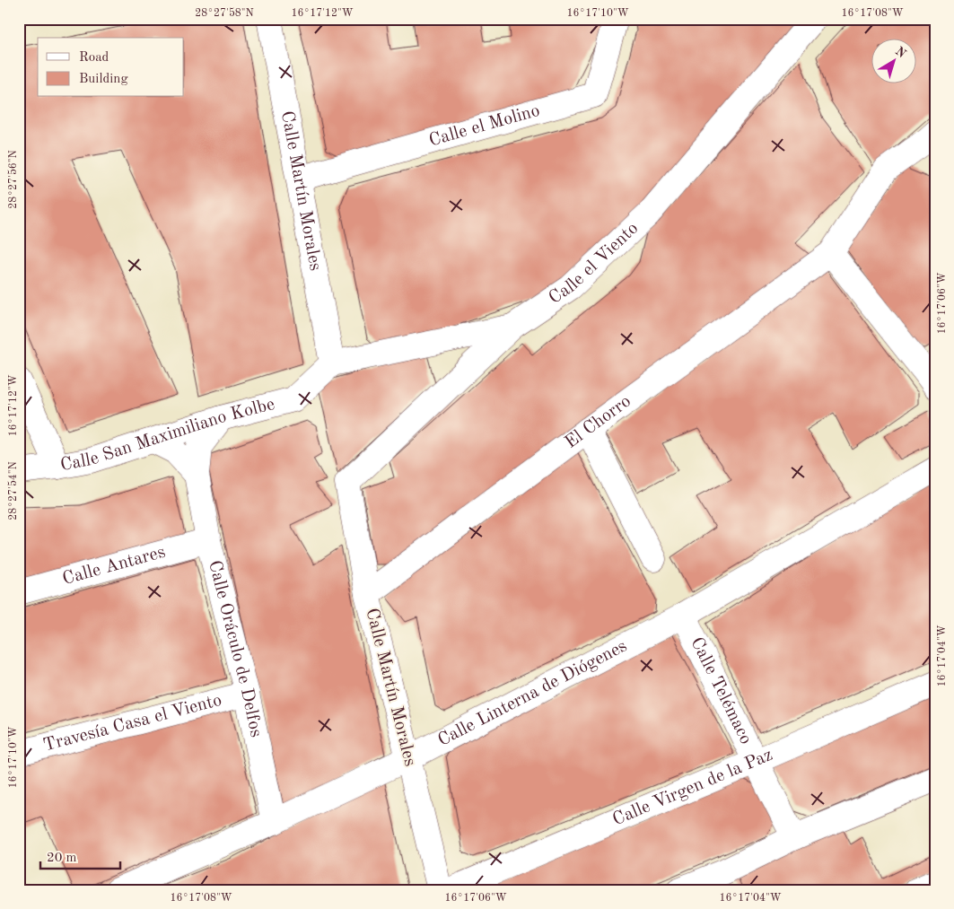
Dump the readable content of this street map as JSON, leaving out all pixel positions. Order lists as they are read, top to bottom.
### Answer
{
  "streets": {
    "street": [
      "Calle el Molino",
      "Calle Martín Morales",
      "Calle el Viento",
      "El Chorro",
      "Calle San Maximiliano Kolbe",
      "Calle Antares",
      "Calle Oráculo de Delfos",
      "Calle Telémaco",
      "Calle Linterna de Diógenes",
      "Travesía Casa el Viento",
      "Calle Virgen de la Paz"
    ]
  },
  "crossings": [
    ["Calle el Molino", "Calle Martín Morales"],
    ["Calle Martín Morales", "Calle el Viento"],
    ["Calle Martín Morales", "El Chorro"],
    ["Calle Martín Morales", "Calle San Maximiliano Kolbe"],
    ["Calle Martín Morales", "Calle Linterna de Diógenes"],
    ["Calle San Maximiliano Kolbe", "Calle Oráculo de Delfos"],
    ["Calle Antares", "Calle Oráculo de Delfos"],
    ["Calle Oráculo de Delfos", "Calle Linterna de Diógenes"],
    ["Calle Oráculo de Delfos", "Travesía Casa el Viento"],
    ["Calle Telémaco", "Calle Linterna de Diógenes"],
    ["Calle Telémaco", "Calle Virgen de la Paz"]
  ],
  "legend": ["Road", "Building"],
  "scale_bar": "20 m",
  "north": "top right",
  "coordinates": [
    "28°27'58\"N",
    "16°17'12\"W",
    "16°17'10\"W",
    "16°17'08\"W",
    "28°27'56\"N",
    "16°17'06\"W",
    "28°27'54\"N",
    "16°17'04\"W"
  ]
}
